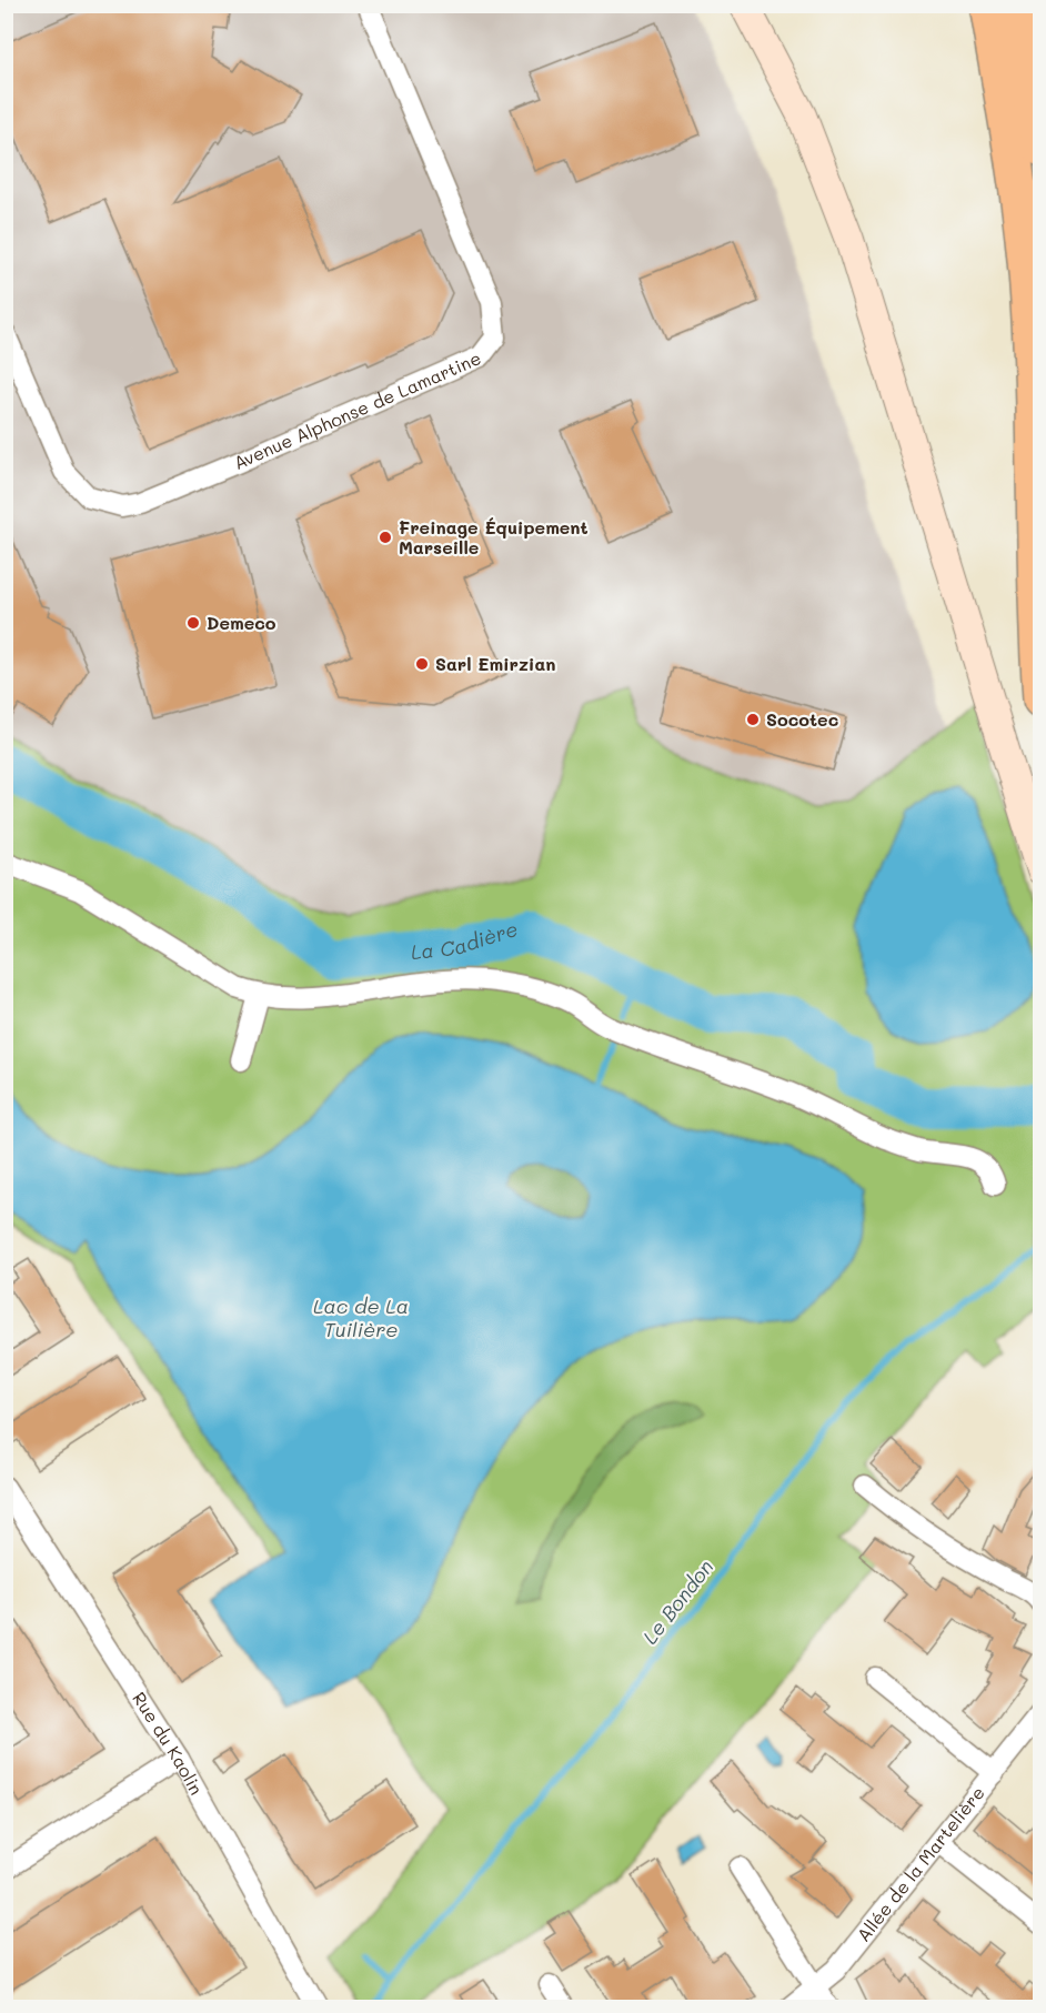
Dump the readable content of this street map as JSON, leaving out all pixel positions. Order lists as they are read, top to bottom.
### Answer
{
  "streets": {
    "street": ["Avenue Alphonse de Lamartine", "Rue du Kaolin", "Allée de la Martelière"]
  },
  "water": ["La Cadière", "Lac de La Tuilière", "Le Bondon"],
  "places": [
    "Freinage Équipement Marseille",
    "Demeco",
    "Sarl Emirzian",
    "Socotec"
  ]
}
